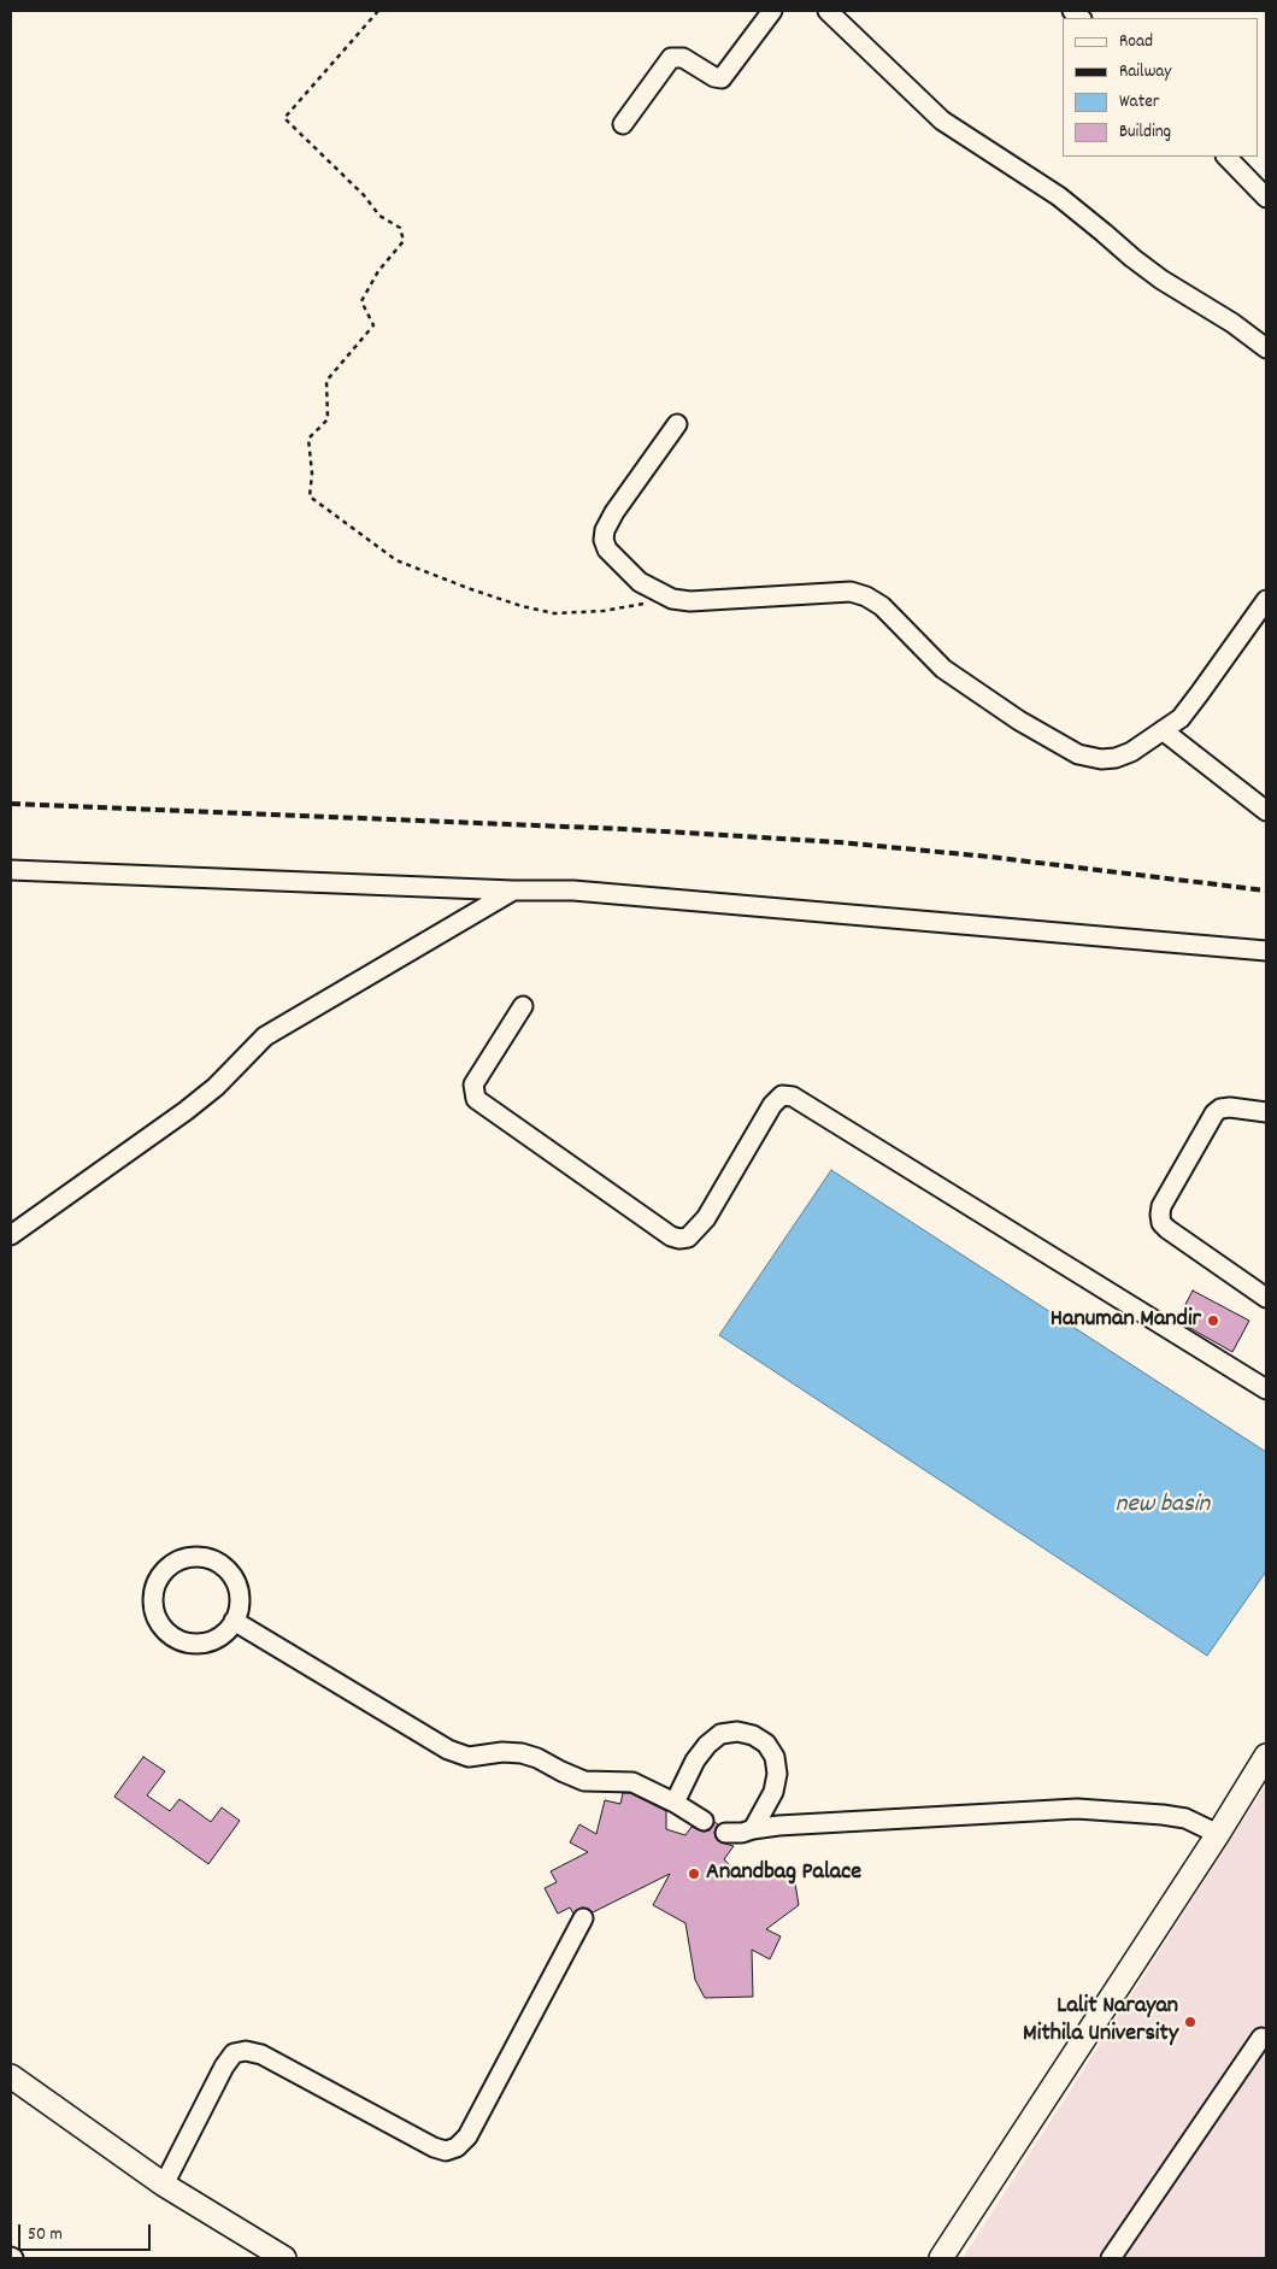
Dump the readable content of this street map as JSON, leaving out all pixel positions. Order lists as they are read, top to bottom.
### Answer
{
  "water": ["new basin"],
  "places": ["Hanuman Mandir", "Anandbag Palace", "Lalit Narayan Mithila University"],
  "legend": [
    "Road",
    "Railway",
    "Water",
    "Building"
  ],
  "scale_bar": "50 m"
}
